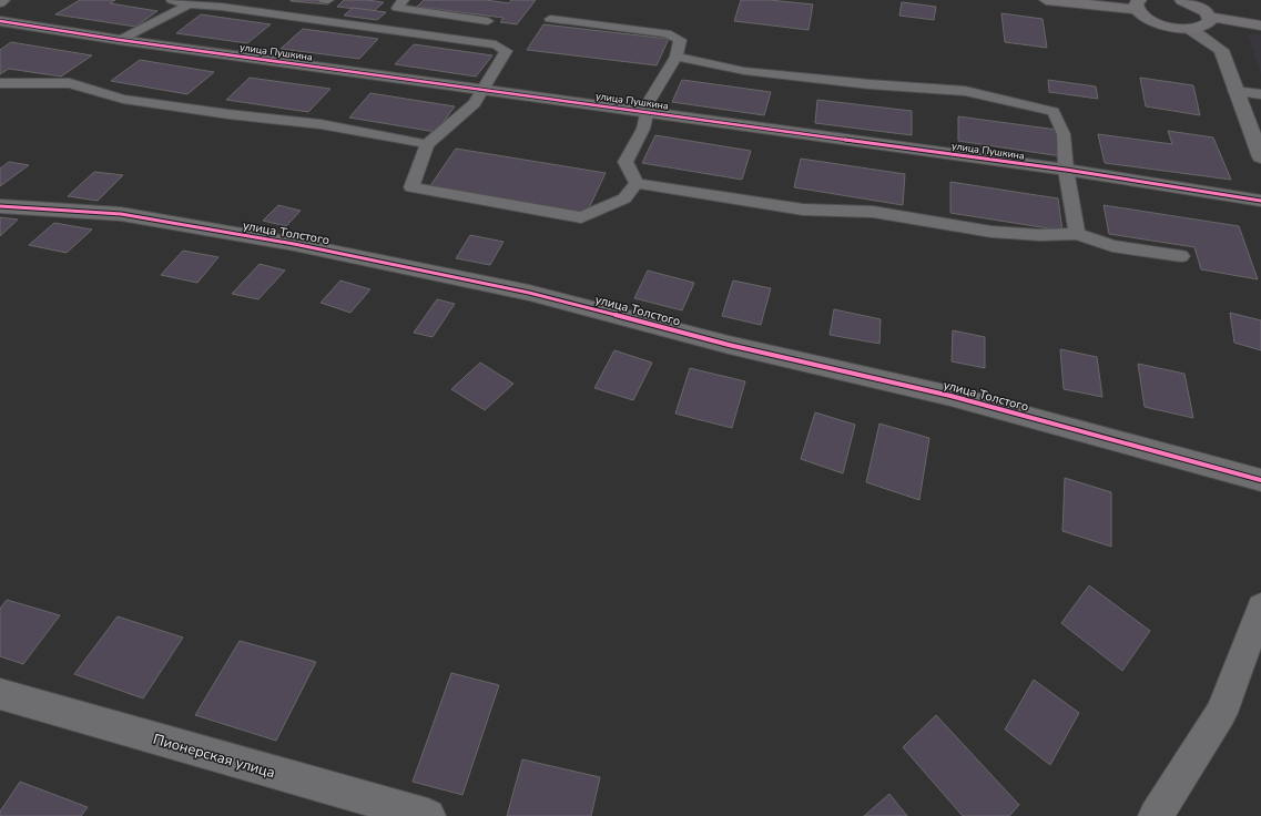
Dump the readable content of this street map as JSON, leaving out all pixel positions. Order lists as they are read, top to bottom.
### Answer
{
  "streets": {
    "street": ["улица Пушкина", "улица Толстого", "Пионерская улица"]
  }
}
